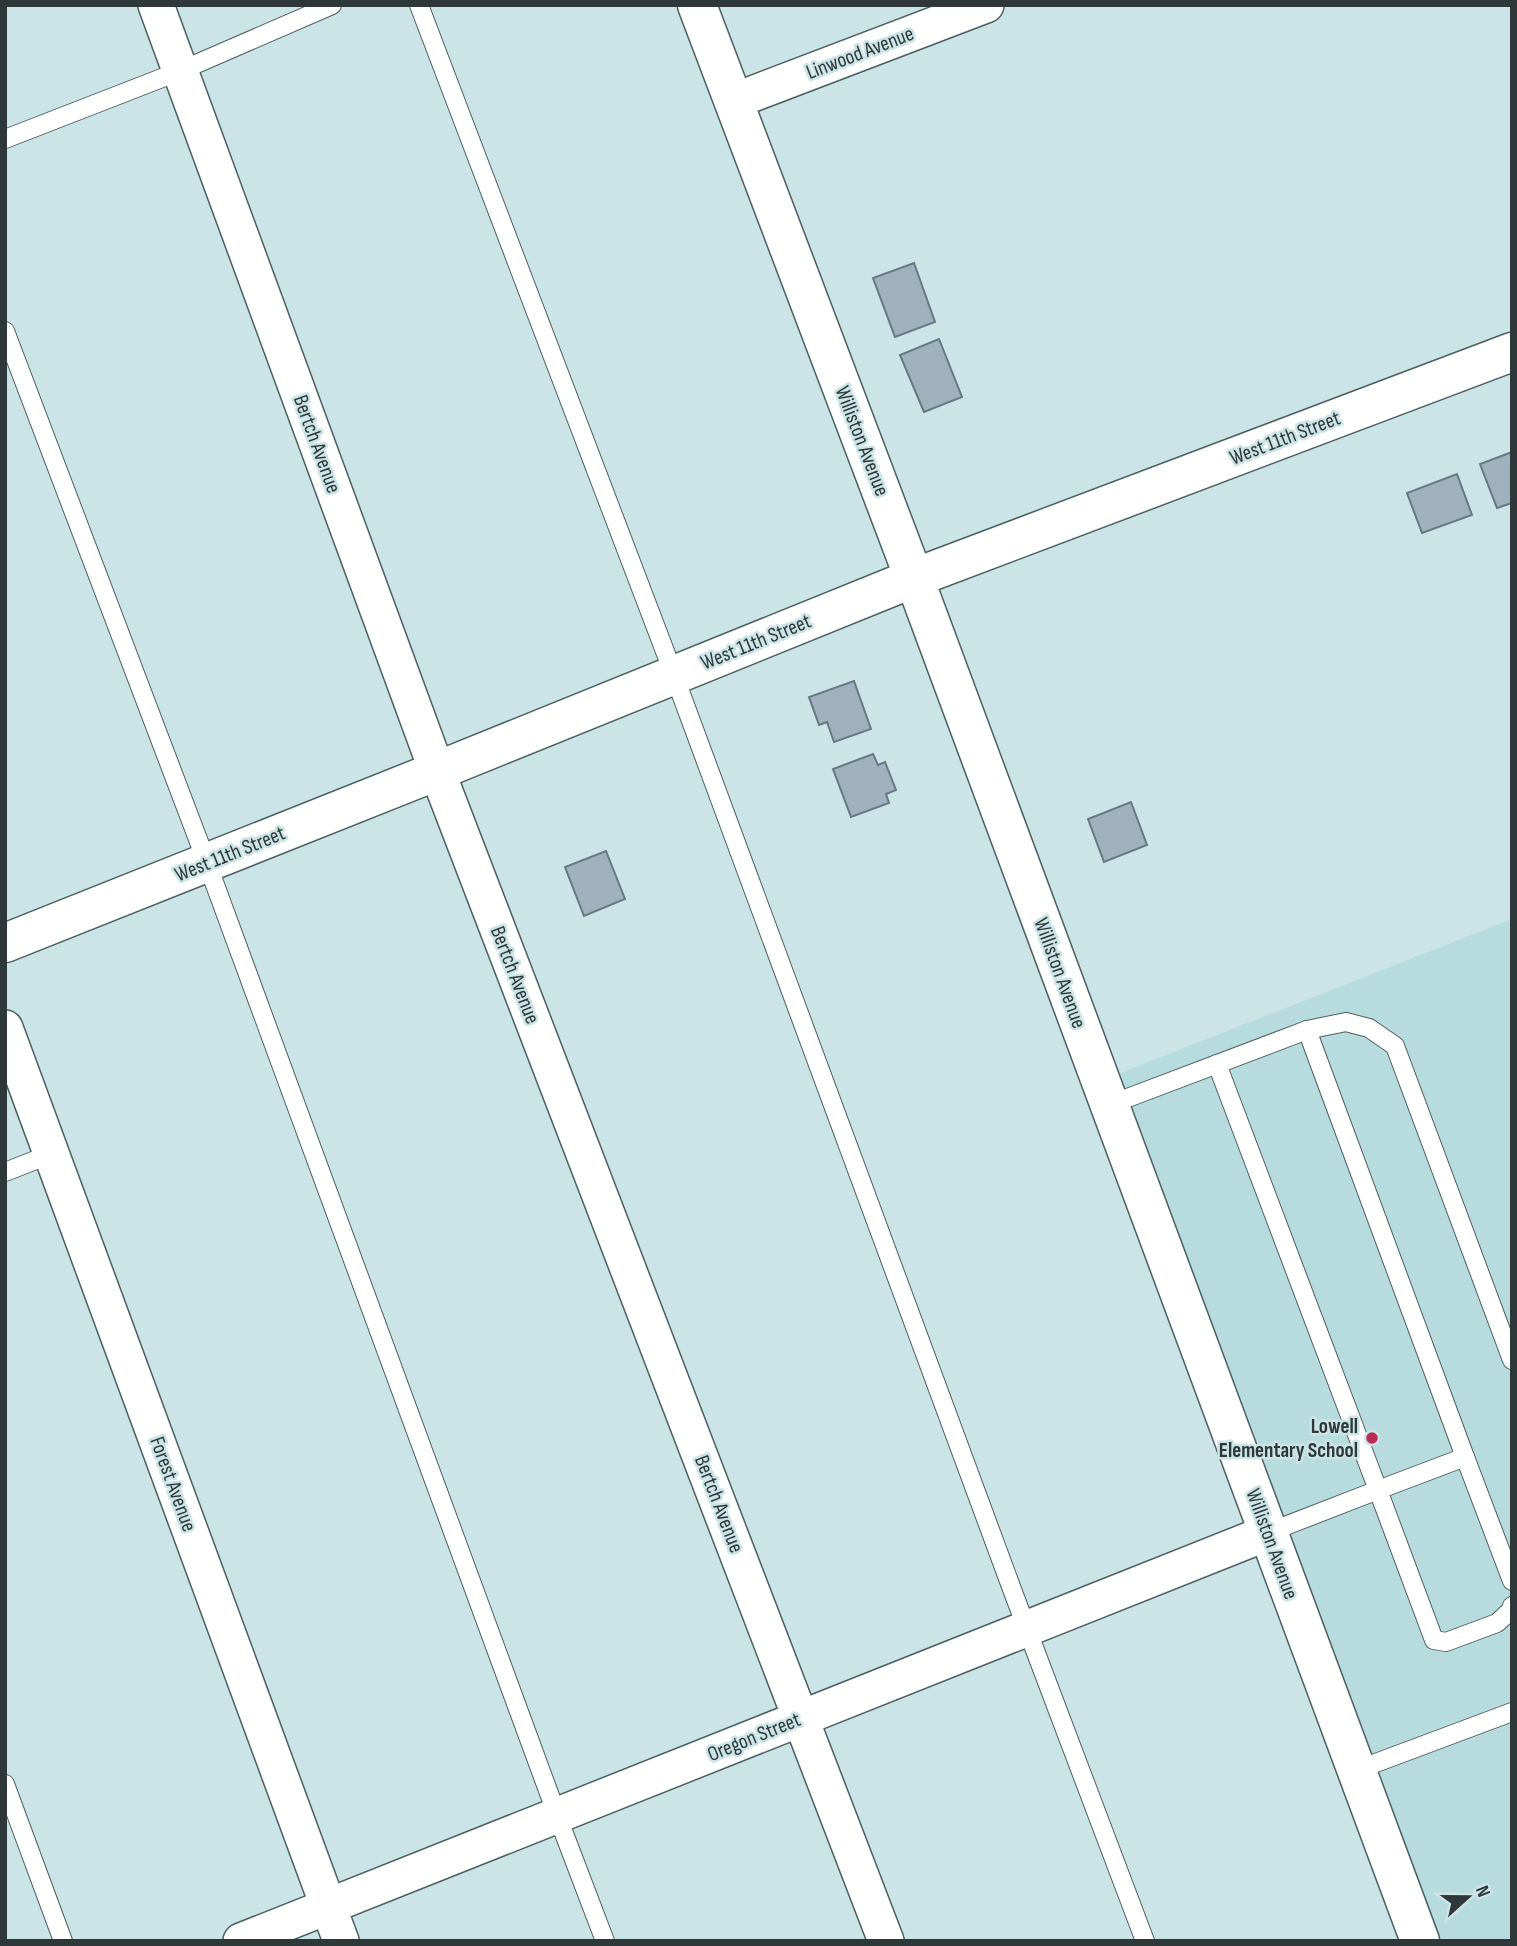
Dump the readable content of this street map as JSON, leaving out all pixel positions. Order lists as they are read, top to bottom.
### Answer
{
  "streets": {
    "main road": ["West 11th Street", "Williston Avenue"],
    "street": [
      "Linwood Avenue",
      "Bertch Avenue",
      "Forest Avenue",
      "Oregon Street"
    ]
  },
  "crossings": [
    ["Linwood Avenue", "Williston Avenue"],
    ["West 11th Street", "Williston Avenue"],
    ["West 11th Street", "Bertch Avenue"],
    ["Williston Avenue", "Oregon Street"],
    ["Bertch Avenue", "Oregon Street"],
    ["Forest Avenue", "Oregon Street"]
  ],
  "places": ["Lowell Elementary School"],
  "north": "right"
}
